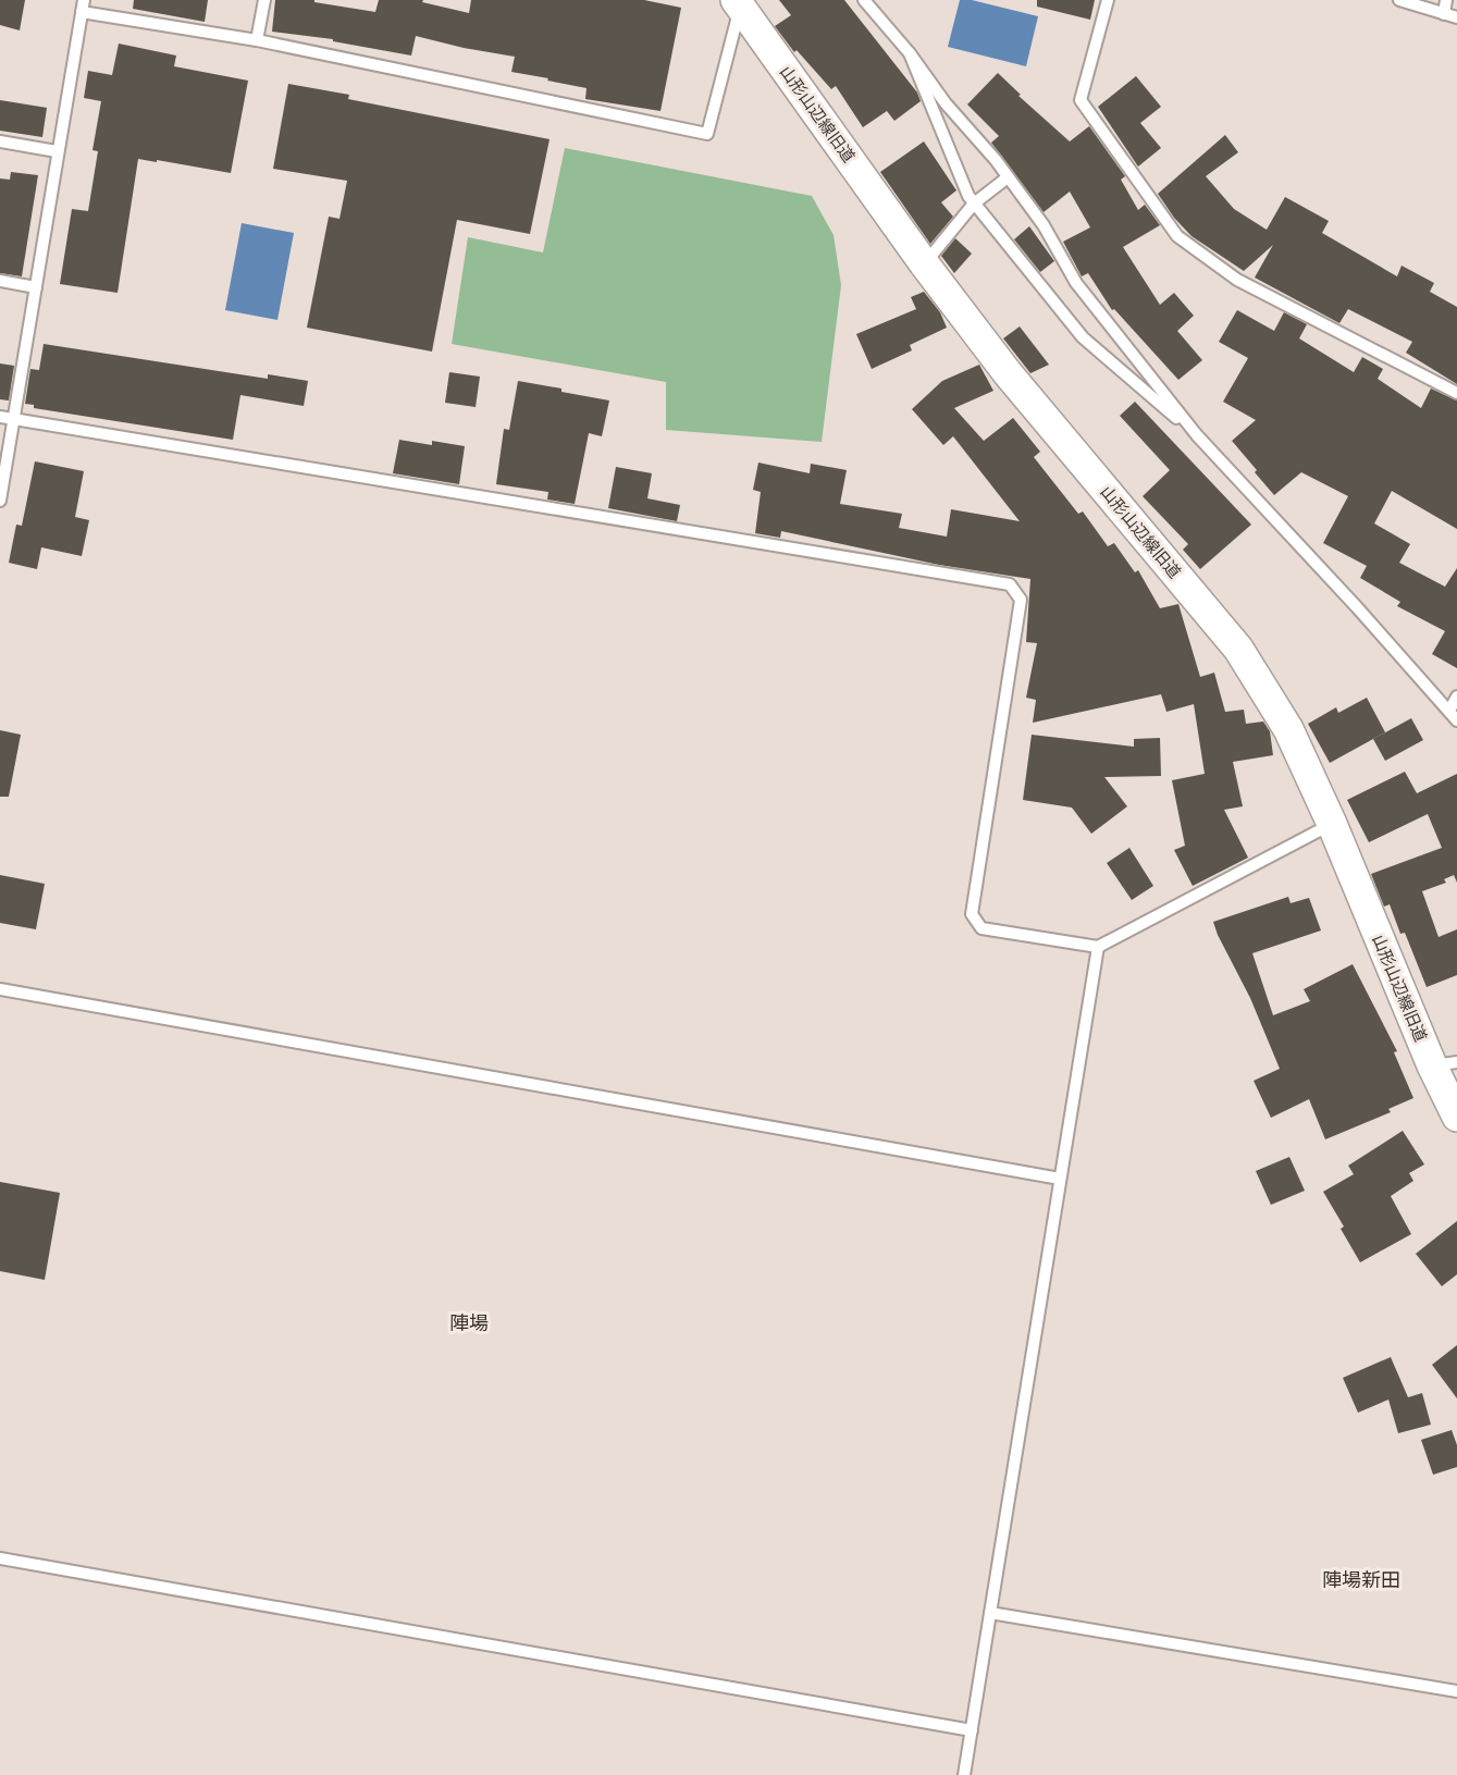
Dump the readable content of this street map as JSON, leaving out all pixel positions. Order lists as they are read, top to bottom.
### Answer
{
  "streets": {
    "street": ["山形山辺線旧道"]
  },
  "districts": ["陣場", "陣場新田"]
}
